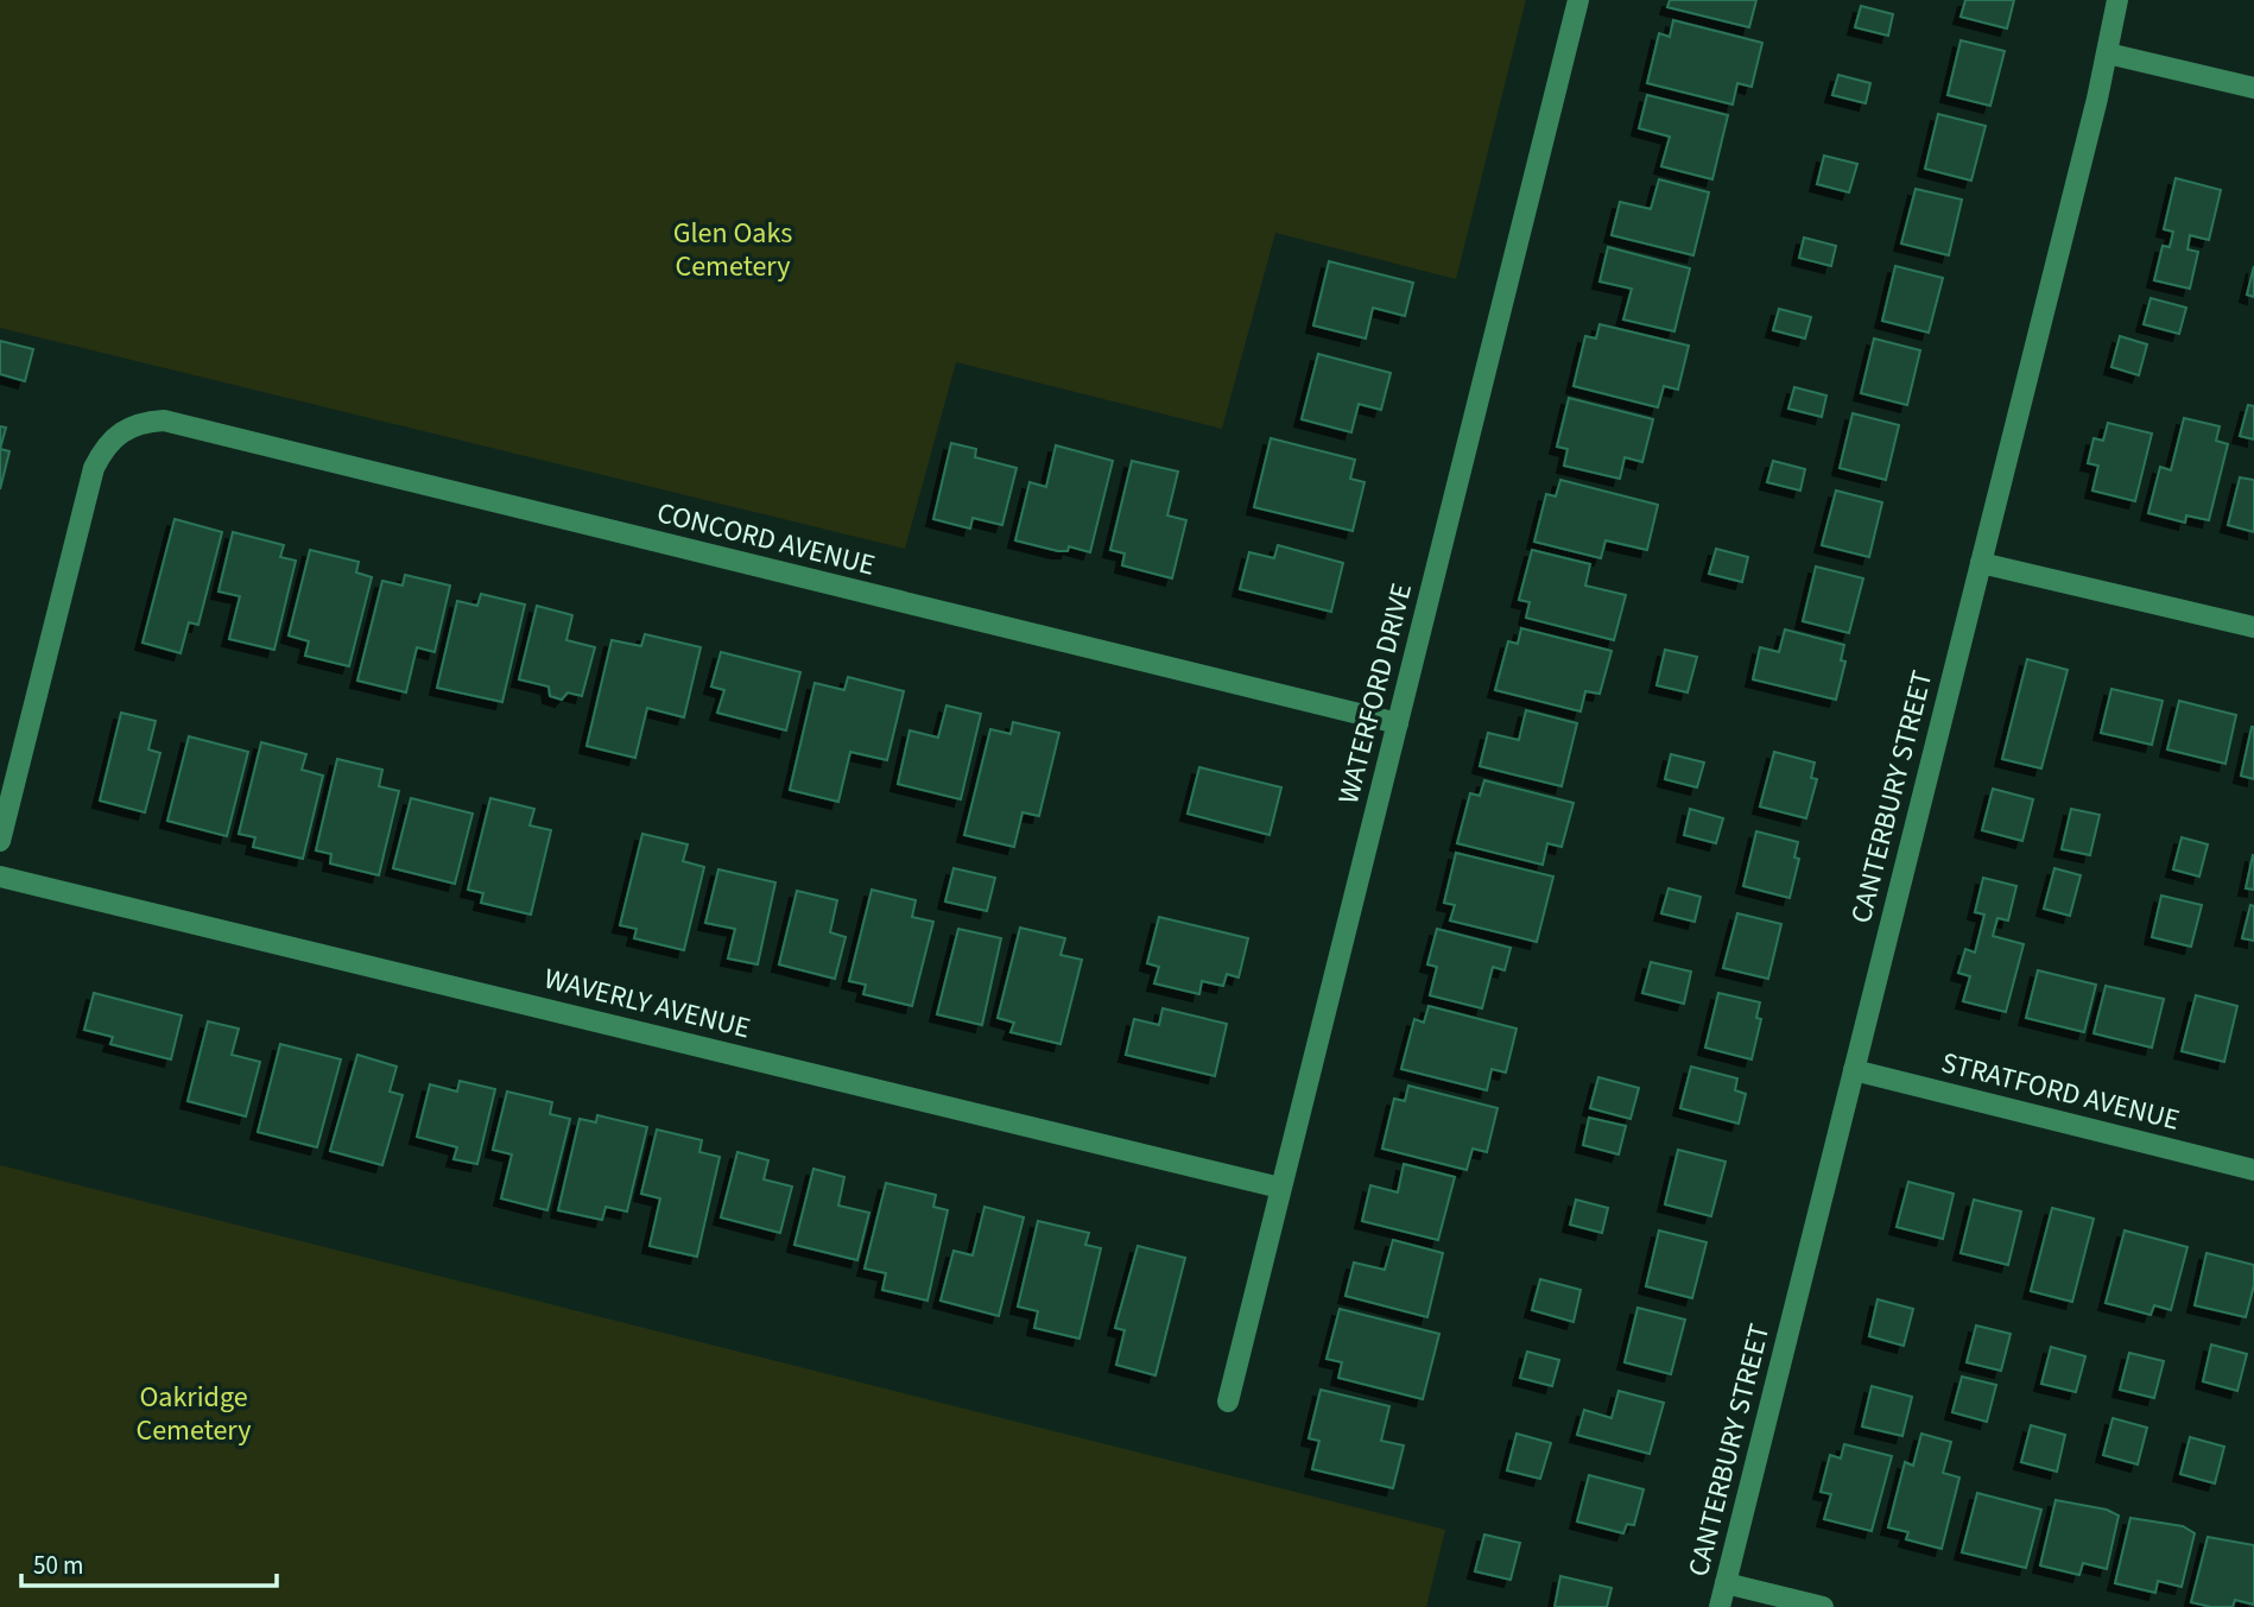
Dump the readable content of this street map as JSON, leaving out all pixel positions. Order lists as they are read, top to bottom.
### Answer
{
  "streets": {
    "street": [
      "CONCORD AVENUE",
      "WATERFORD DRIVE",
      "CANTERBURY STREET",
      "WAVERLY AVENUE",
      "STRATFORD AVENUE"
    ]
  },
  "crossings": [
    ["CONCORD AVENUE", "WATERFORD DRIVE"],
    ["WATERFORD DRIVE", "WAVERLY AVENUE"],
    ["CANTERBURY STREET", "STRATFORD AVENUE"]
  ],
  "parks": ["Glen Oaks Cemetery", "Oakridge Cemetery"],
  "scale_bar": "50 m"
}
